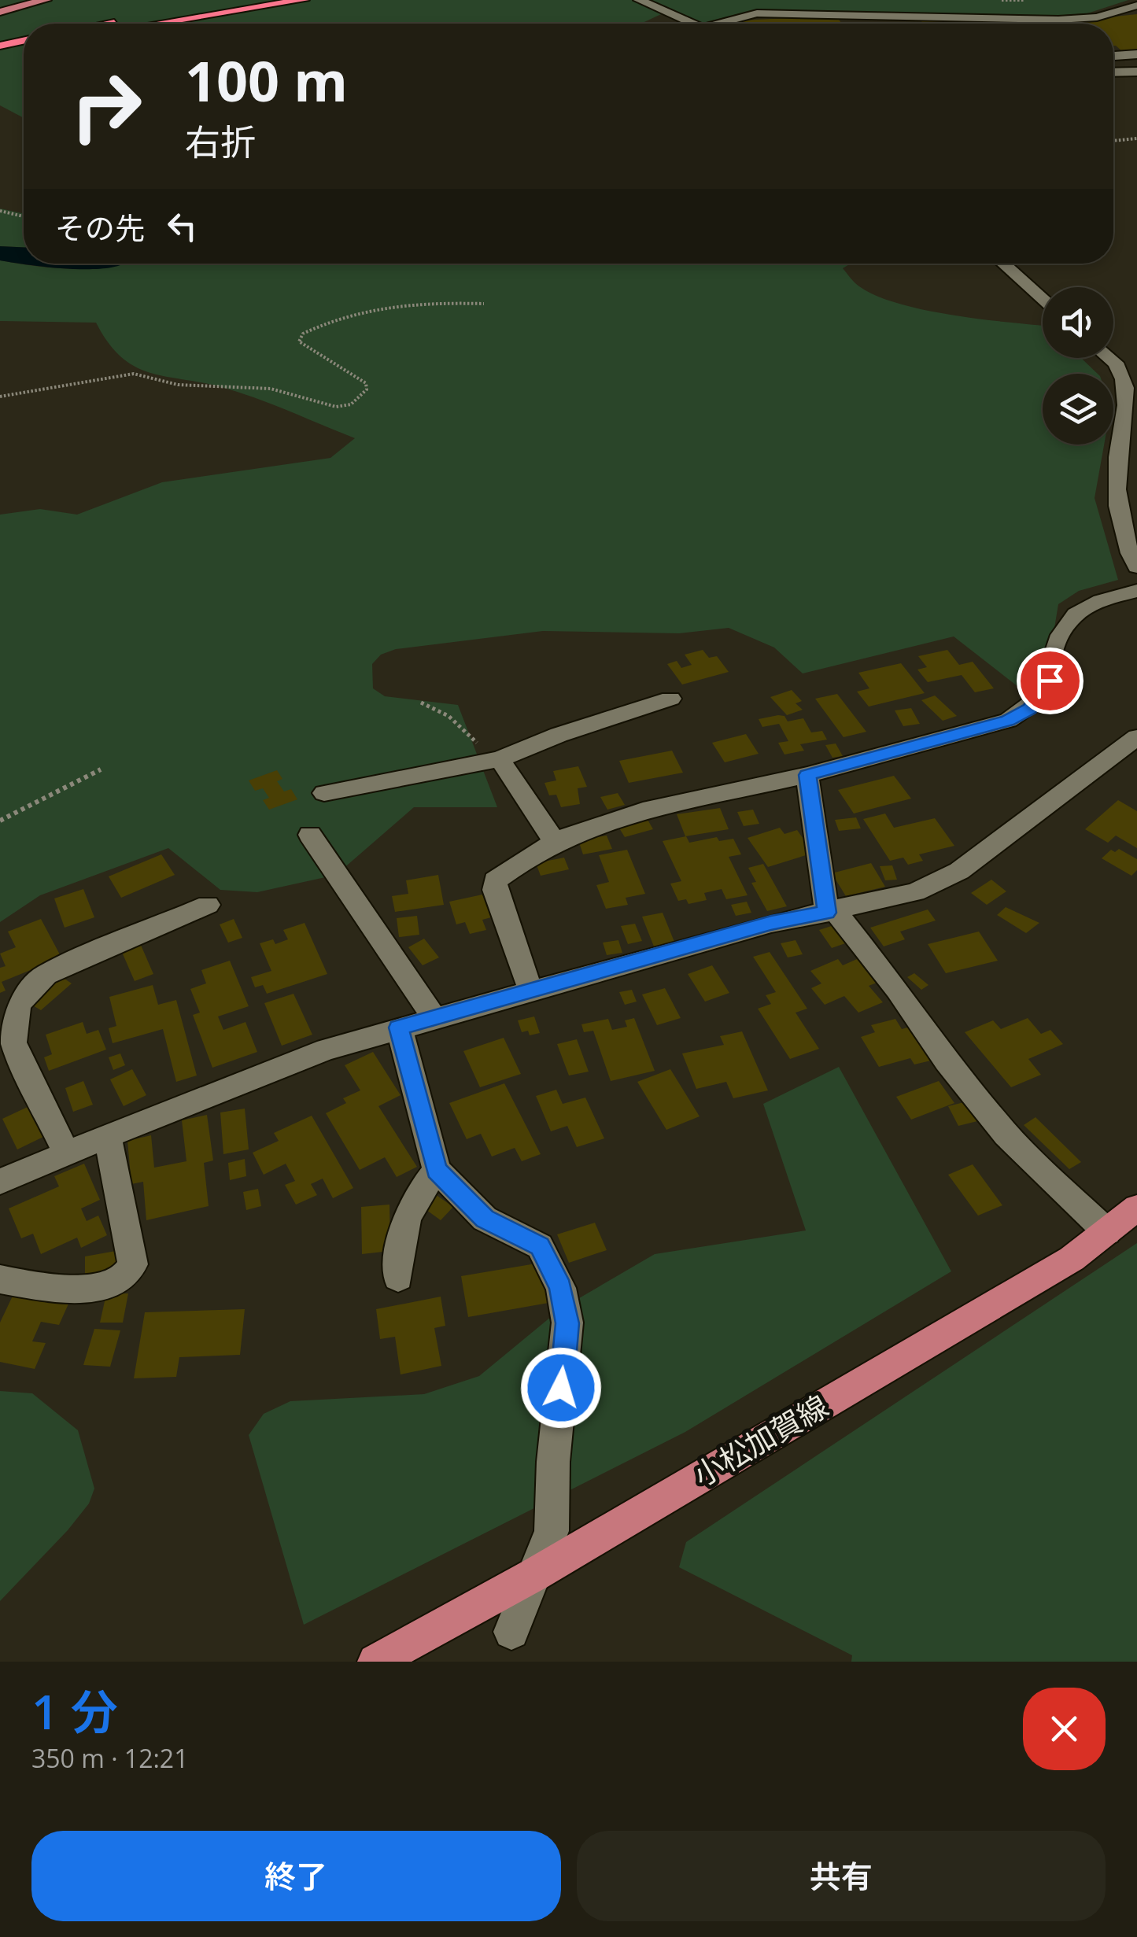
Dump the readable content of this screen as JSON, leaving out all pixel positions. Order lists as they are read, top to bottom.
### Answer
{
  "streets": {
    "main road": ["小松加賀線"]
  },
  "page": {
    "turn": ["100 m", "右折"],
    "then": "その先",
    "heading": ["1 分", "350 m · 12:21"],
    "buttons": ["終了", "共有"]
  }
}
